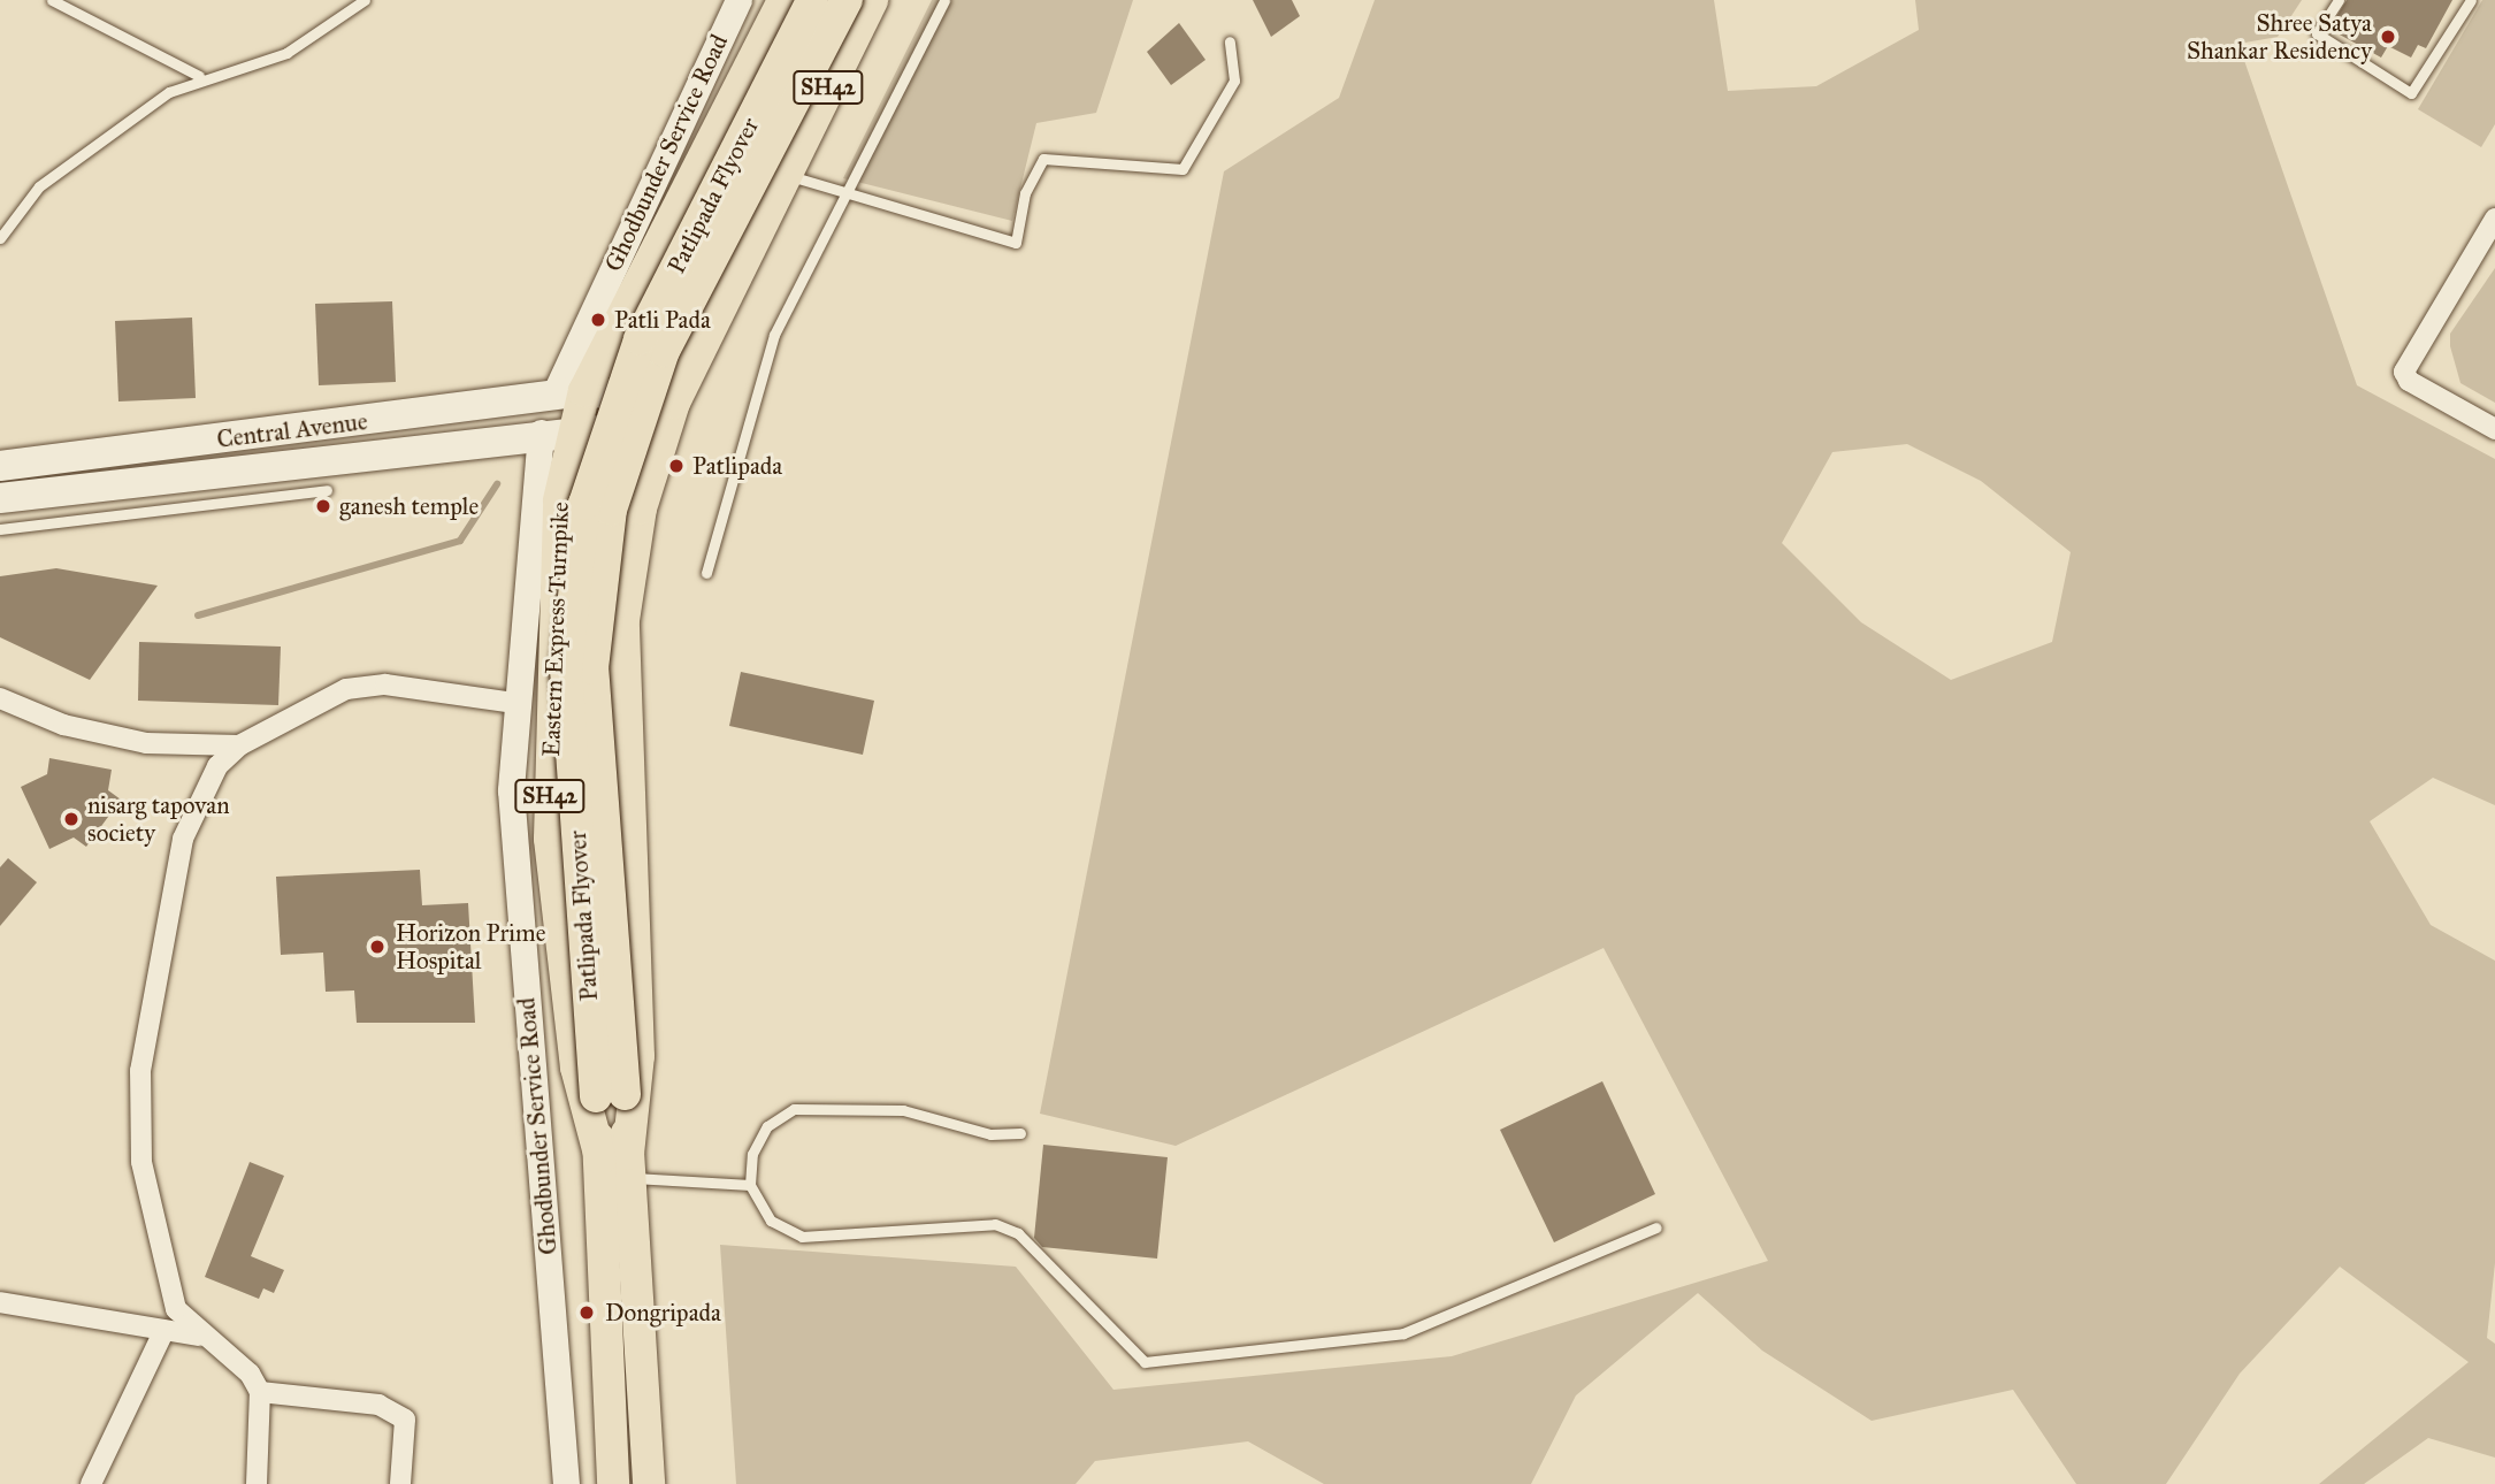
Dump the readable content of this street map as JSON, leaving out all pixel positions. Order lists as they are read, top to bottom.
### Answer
{
  "streets": {
    "main road": [
      "SH42",
      "Patlipada Flyover",
      "Central Avenue",
      "Eastern Express Turnpike"
    ],
    "street": ["Ghodbunder Service Road"]
  },
  "crossings": [
    ["SH42", "Patlipada Flyover"],
    ["SH42", "Central Avenue"],
    ["SH42", "Eastern Express Turnpike"],
    ["Ghodbunder Service Road", "Central Avenue"],
    ["Ghodbunder Service Road", "Eastern Express Turnpike"],
    ["Patlipada Flyover", "Eastern Express Turnpike"],
    ["Central Avenue", "Eastern Express Turnpike"]
  ],
  "places": [
    "Shree Satya Shankar Residency",
    "Patli Pada",
    "Patlipada",
    "ganesh temple",
    "nisarg tapovan society",
    "Horizon Prime Hospital",
    "Dongripada"
  ]
}
